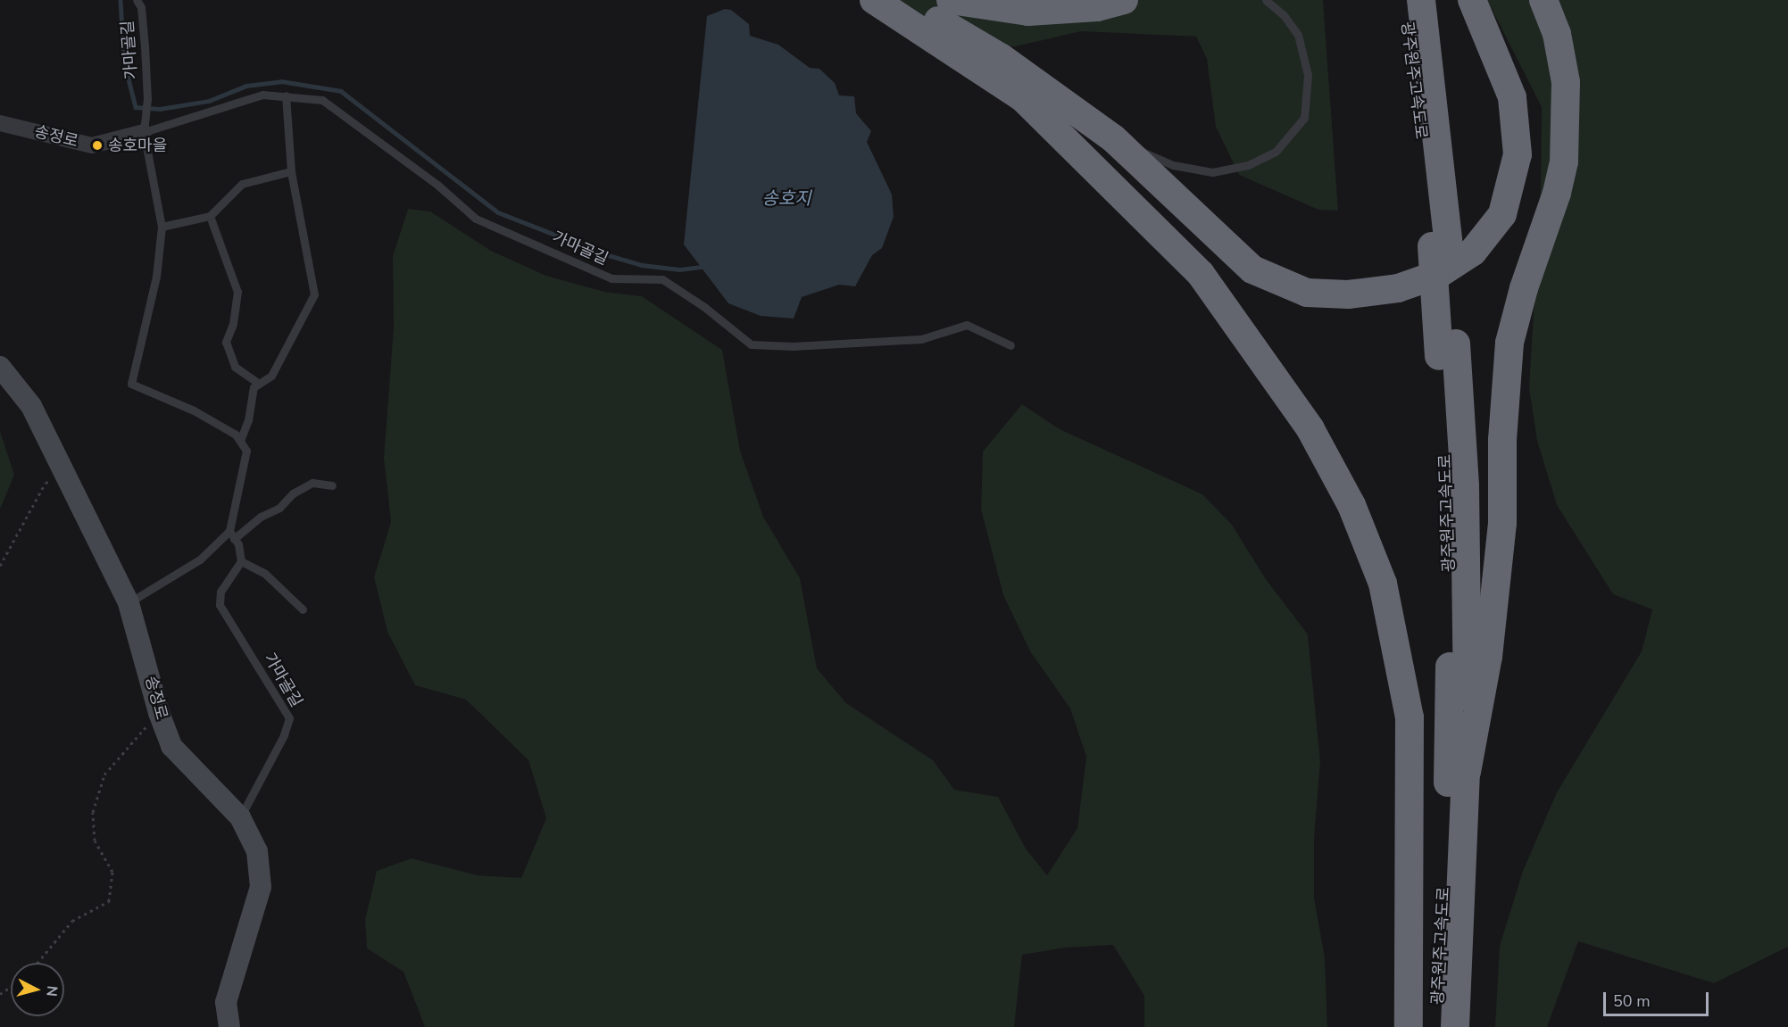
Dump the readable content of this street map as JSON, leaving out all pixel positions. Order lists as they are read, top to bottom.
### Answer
{
  "streets": {
    "highway": ["광주원주고속도로"],
    "street": ["송정로"],
    "lane": ["가마골길"]
  },
  "crossings": [
    ["가마골길", "송정로"]
  ],
  "water": ["송호지"],
  "places": ["송호마을"],
  "scale_bar": "50 m",
  "north": "right"
}
